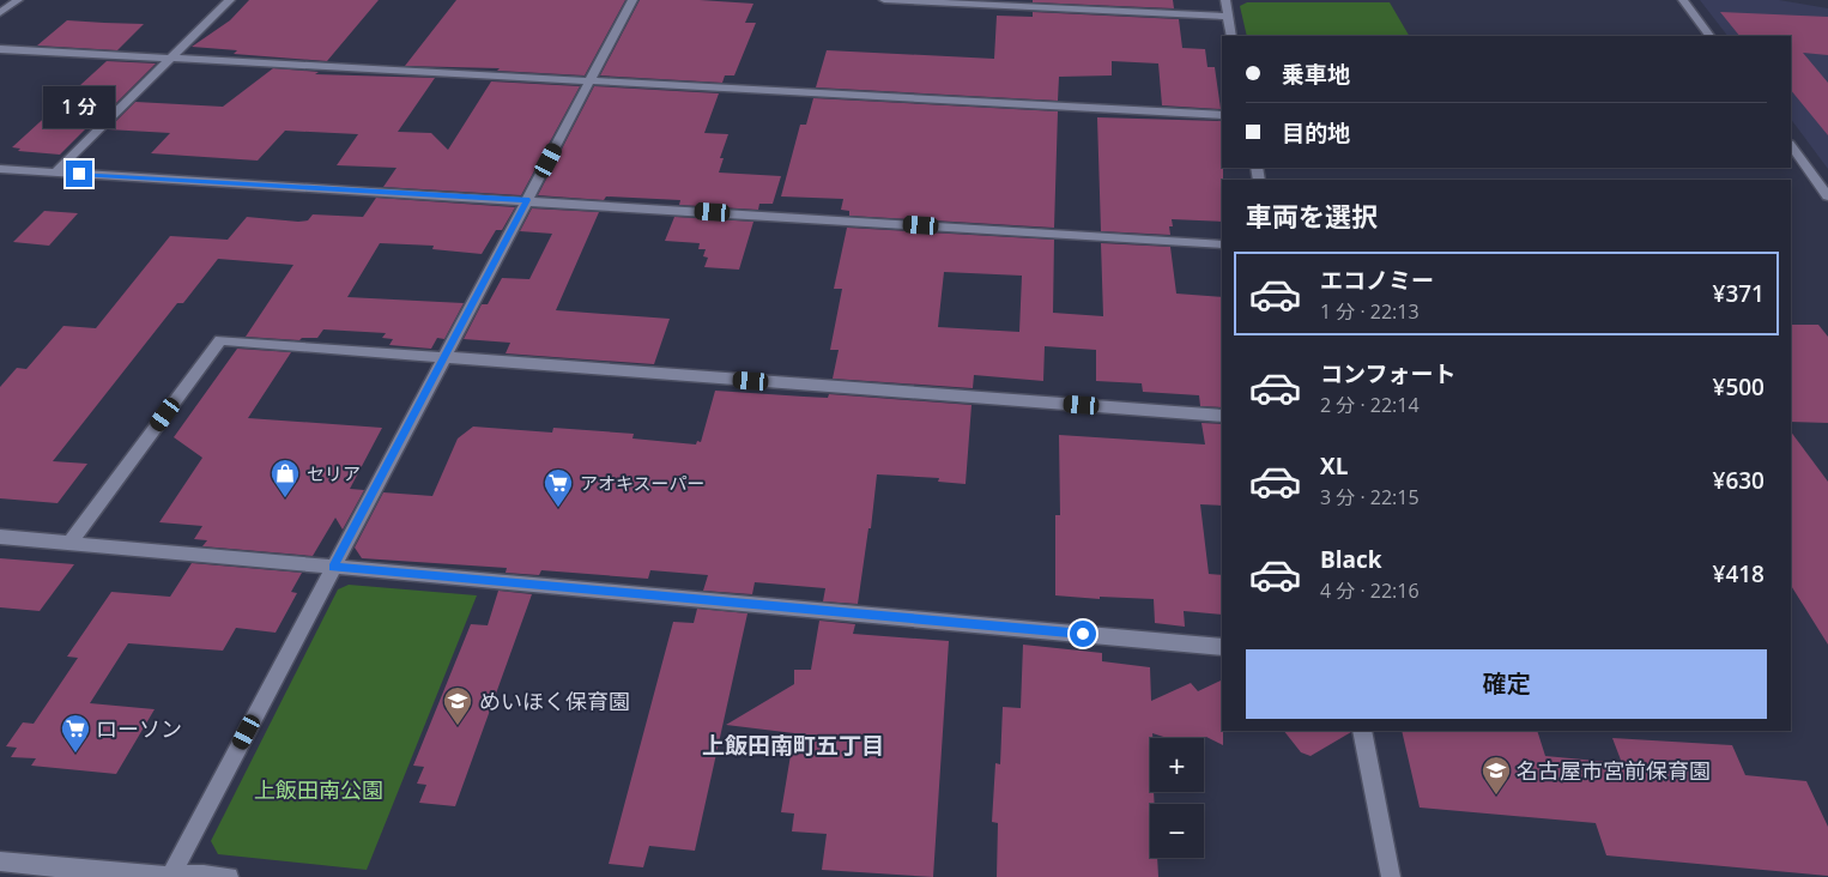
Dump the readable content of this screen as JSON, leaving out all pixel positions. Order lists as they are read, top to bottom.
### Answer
{
  "districts": ["上飯田南町五丁目"],
  "parks": ["上飯田南公園"],
  "places": {
    "shop": ["セリア"],
    "supermarket": ["アオキスーパー", "ローソン"],
    "school or university": ["めいほく保育園", "名古屋市宮前保育園"]
  },
  "page": {
    "banner": ["乗車地", "目的地"],
    "bubble": "1 分",
    "heading": "車両を選択",
    "list": [
      {
        "name": "エコノミー",
        "note": "1 分 · 22:13",
        "value": "¥371"
      },
      {
        "name": "コンフォート",
        "note": "2 分 · 22:14",
        "value": "¥500"
      },
      {
        "name": "XL",
        "note": "3 分 · 22:15",
        "value": "¥630"
      },
      {
        "name": "Black",
        "note": "4 分 · 22:16",
        "value": "¥418"
      }
    ],
    "buttons": "確定",
    "map_buttons": ["+", "−"]
  }
}
